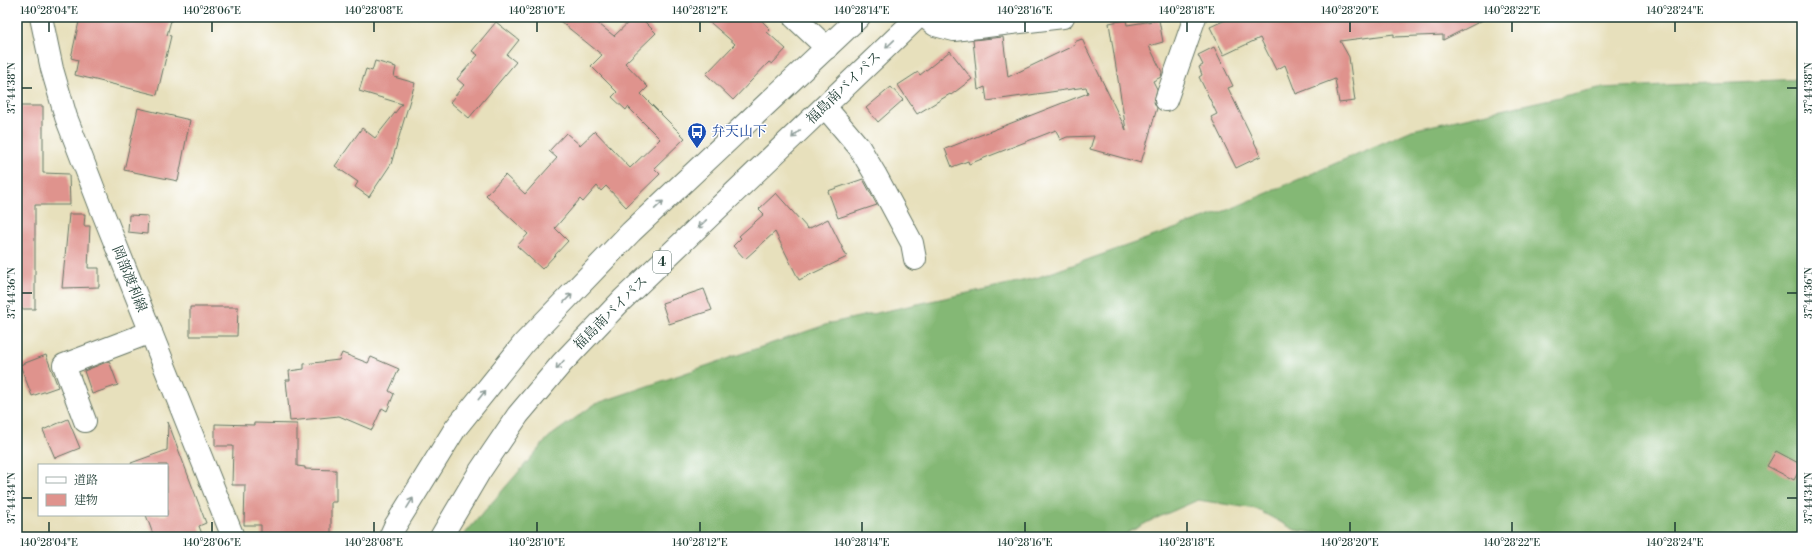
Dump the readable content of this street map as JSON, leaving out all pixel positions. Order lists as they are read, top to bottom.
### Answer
{
  "streets": {
    "main road": ["福島南バイパス", "4", "岡部渡利線"]
  },
  "places": {
    "bus stop": ["弁天山下"]
  },
  "legend": ["道路", "建物"],
  "coordinates": [
    "140°28'04\"E",
    "140°28'06\"E",
    "140°28'08\"E",
    "140°28'10\"E",
    "140°28'12\"E",
    "140°28'14\"E",
    "140°28'16\"E",
    "140°28'18\"E",
    "140°28'20\"E",
    "140°28'22\"E",
    "140°28'24\"E",
    "37°44'38\"N",
    "37°44'36\"N",
    "37°44'34\"N"
  ]
}
